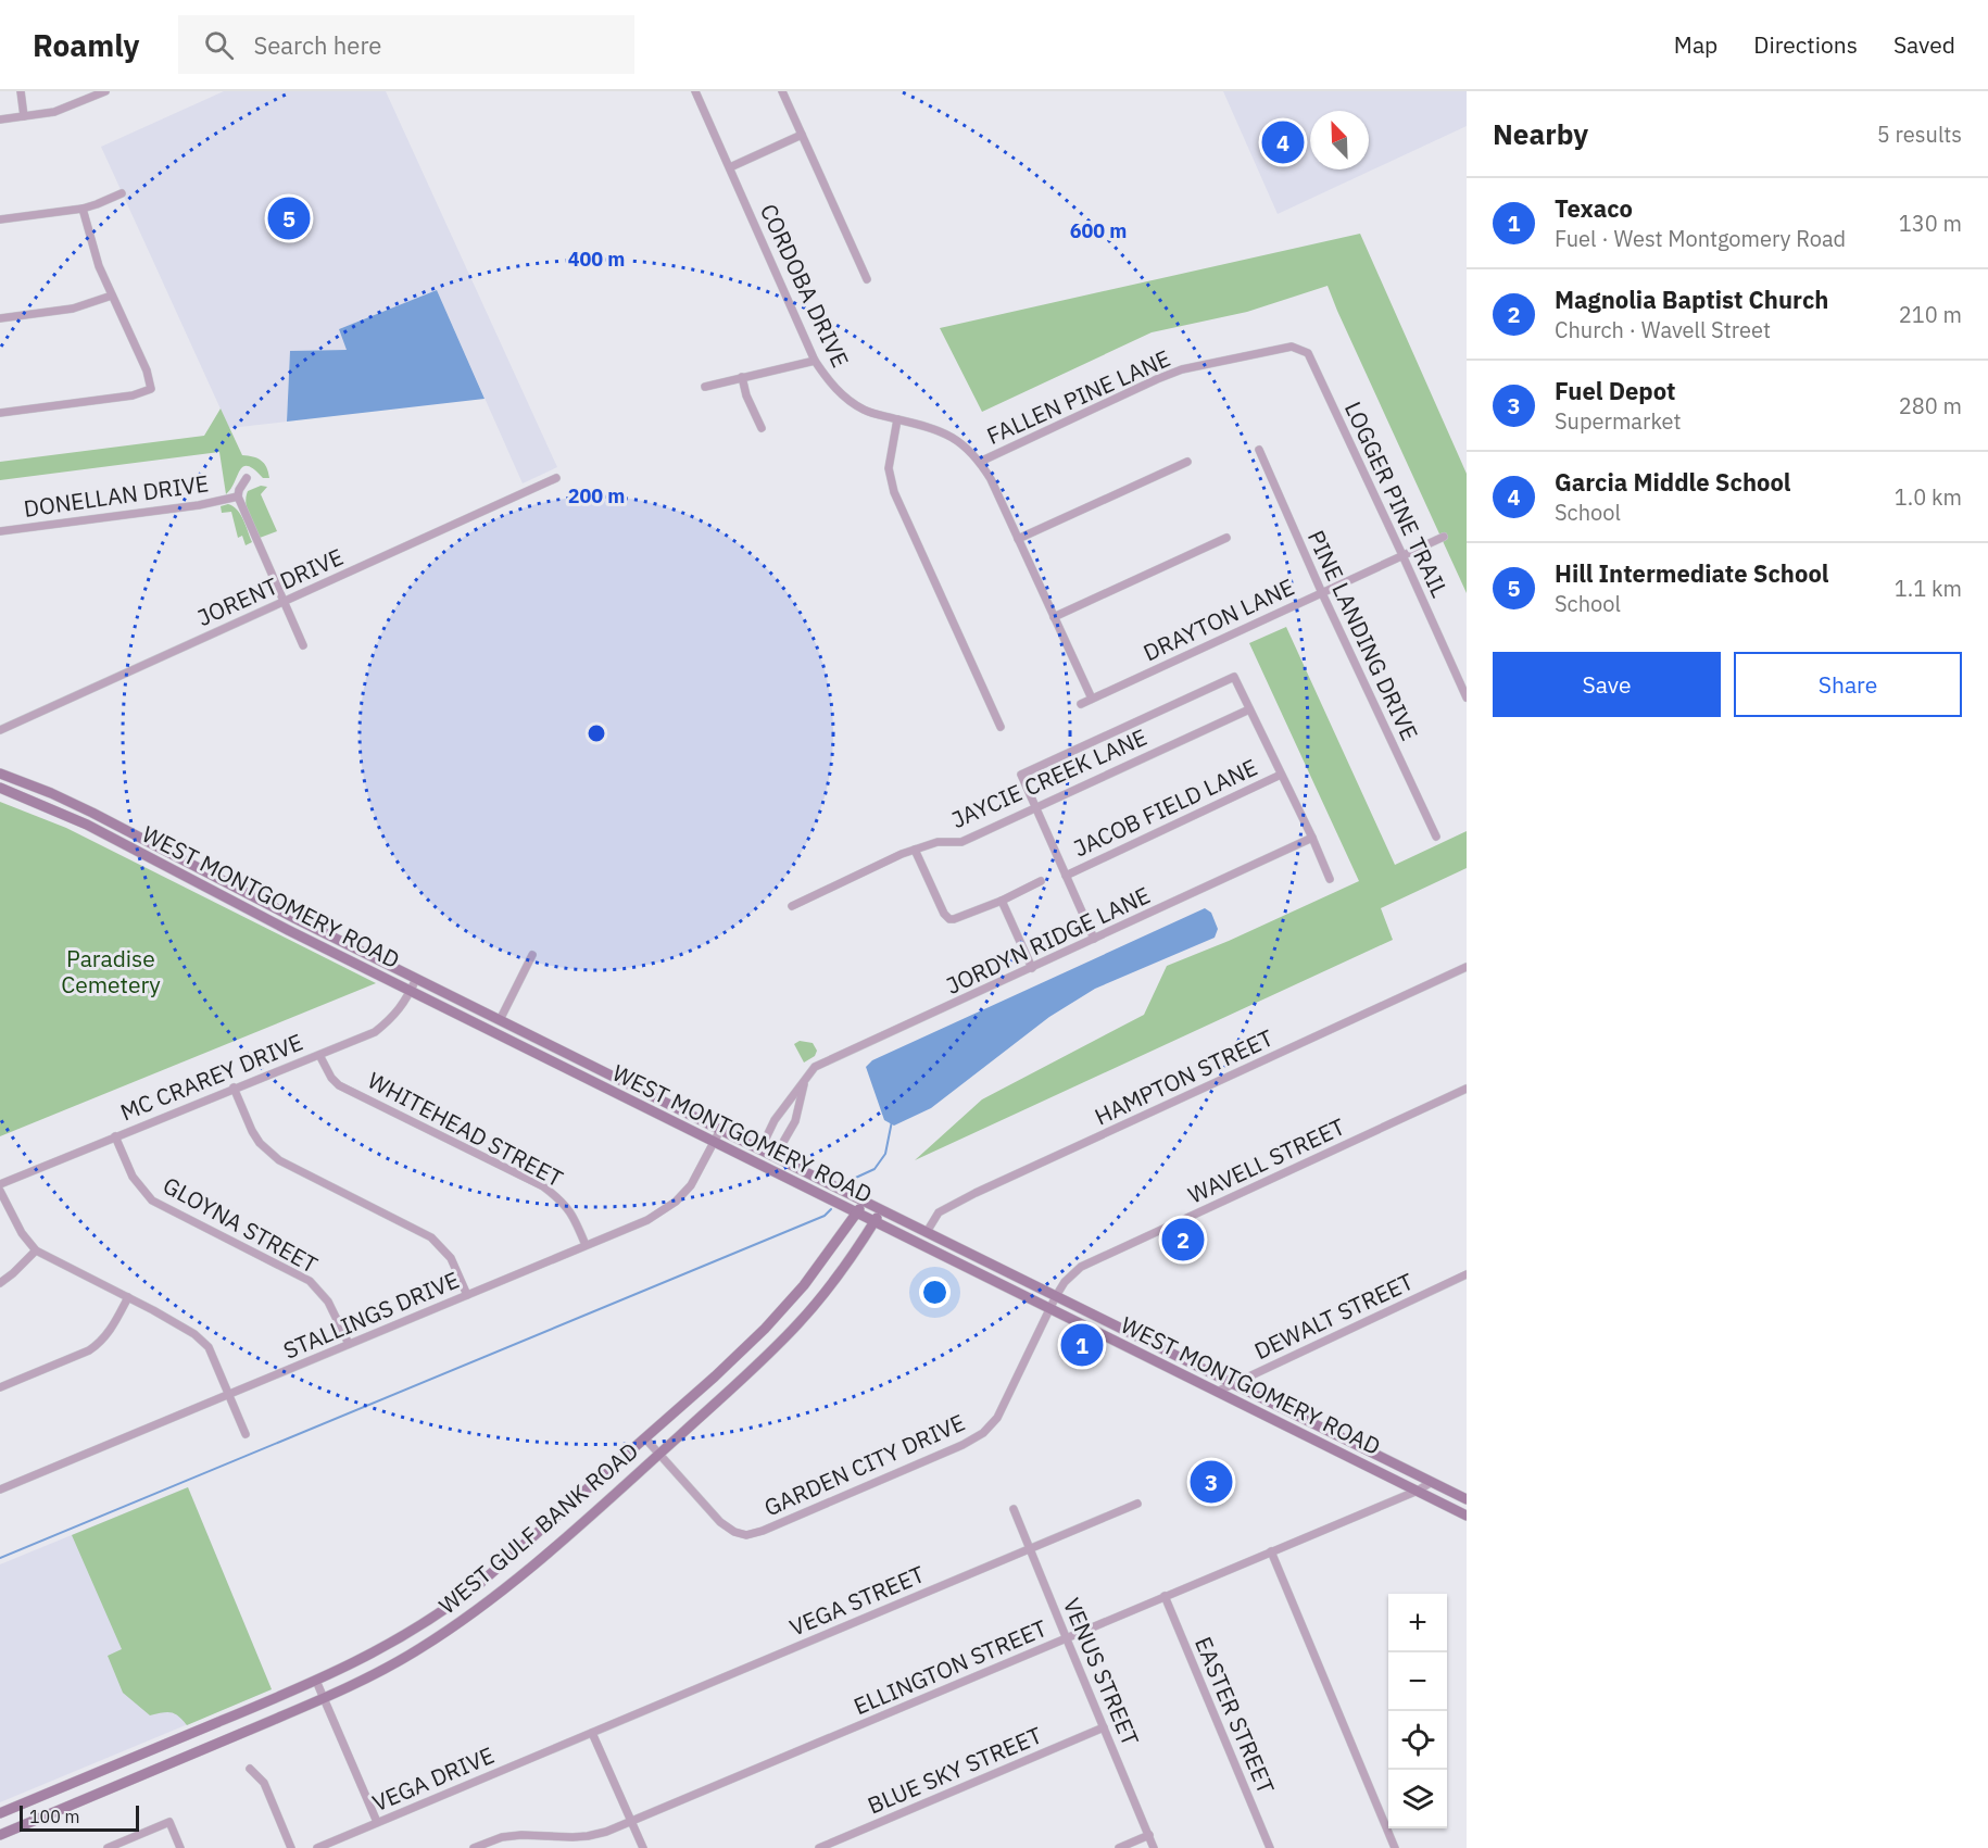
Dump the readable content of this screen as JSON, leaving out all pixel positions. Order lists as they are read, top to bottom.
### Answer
{
  "streets": {
    "main road": ["WEST MONTGOMERY ROAD", "WEST GULF BANK ROAD"],
    "street": [
      "CORDOBA DRIVE",
      "FALLEN PINE LANE",
      "DONELLAN DRIVE",
      "LOGGER PINE TRAIL",
      "JORENT DRIVE",
      "DRAYTON LANE",
      "PINE LANDING DRIVE",
      "JAYCIE CREEK LANE",
      "JACOB FIELD LANE",
      "JORDYN RIDGE LANE",
      "MC CRAREY DRIVE",
      "HAMPTON STREET",
      "WHITEHEAD STREET",
      "WAVELL STREET",
      "GLOYNA STREET",
      "STALLINGS DRIVE",
      "DEWALT STREET",
      "GARDEN CITY DRIVE",
      "VEGA STREET",
      "ELLINGTON STREET",
      "VENUS STREET",
      "EASTER STREET",
      "BLUE SKY STREET",
      "VEGA DRIVE"
    ]
  },
  "crossings": [
    ["CORDOBA DRIVE", "FALLEN PINE LANE"],
    ["CORDOBA DRIVE", "DRAYTON LANE"],
    ["FALLEN PINE LANE", "LOGGER PINE TRAIL"],
    ["LOGGER PINE TRAIL", "DRAYTON LANE"],
    ["DRAYTON LANE", "PINE LANDING DRIVE"],
    ["WEST MONTGOMERY ROAD", "JORDYN RIDGE LANE"],
    ["WEST MONTGOMERY ROAD", "MC CRAREY DRIVE"],
    ["WEST MONTGOMERY ROAD", "HAMPTON STREET"],
    ["WEST MONTGOMERY ROAD", "WAVELL STREET"],
    ["WEST MONTGOMERY ROAD", "STALLINGS DRIVE"],
    ["WEST MONTGOMERY ROAD", "DEWALT STREET"],
    ["WEST MONTGOMERY ROAD", "GARDEN CITY DRIVE"],
    ["WEST MONTGOMERY ROAD", "WEST GULF BANK ROAD"],
    ["WEST MONTGOMERY ROAD", "ELLINGTON STREET"],
    ["MC CRAREY DRIVE", "WHITEHEAD STREET"],
    ["MC CRAREY DRIVE", "GLOYNA STREET"],
    ["WHITEHEAD STREET", "STALLINGS DRIVE"],
    ["WAVELL STREET", "GARDEN CITY DRIVE"],
    ["GLOYNA STREET", "STALLINGS DRIVE"],
    ["GARDEN CITY DRIVE", "WEST GULF BANK ROAD"],
    ["VEGA STREET", "VENUS STREET"],
    ["VEGA STREET", "VEGA DRIVE"],
    ["ELLINGTON STREET", "VENUS STREET"],
    ["ELLINGTON STREET", "EASTER STREET"],
    ["VENUS STREET", "BLUE SKY STREET"]
  ],
  "parks": ["Paradise Cemetery"],
  "scale_bar": "100 m",
  "north": "top left",
  "page": {
    "header": "Roamly",
    "search": "Search here",
    "nav": ["Map", "Directions", "Saved"],
    "heading": ["Nearby", "5 results"],
    "pins": [
      "4",
      "5",
      "2",
      "1",
      "3"
    ],
    "list": [
      {
        "mark": "1",
        "name": "Texaco",
        "note": "Fuel · West Montgomery Road",
        "value": "130 m"
      },
      {
        "mark": "2",
        "name": "Magnolia Baptist Church",
        "note": "Church · Wavell Street",
        "value": "210 m"
      },
      {
        "mark": "3",
        "name": "Fuel Depot",
        "note": "Supermarket",
        "value": "280 m"
      },
      {
        "mark": "4",
        "name": "Garcia Middle School",
        "note": "School",
        "value": "1.0 km"
      },
      {
        "mark": "5",
        "name": "Hill Intermediate School",
        "note": "School",
        "value": "1.1 km"
      }
    ],
    "buttons": ["Save", "Share"],
    "map_buttons": ["+", "−"],
    "scale": "100 m"
  },
  "rings": ["600 m", "400 m", "200 m"]
}
